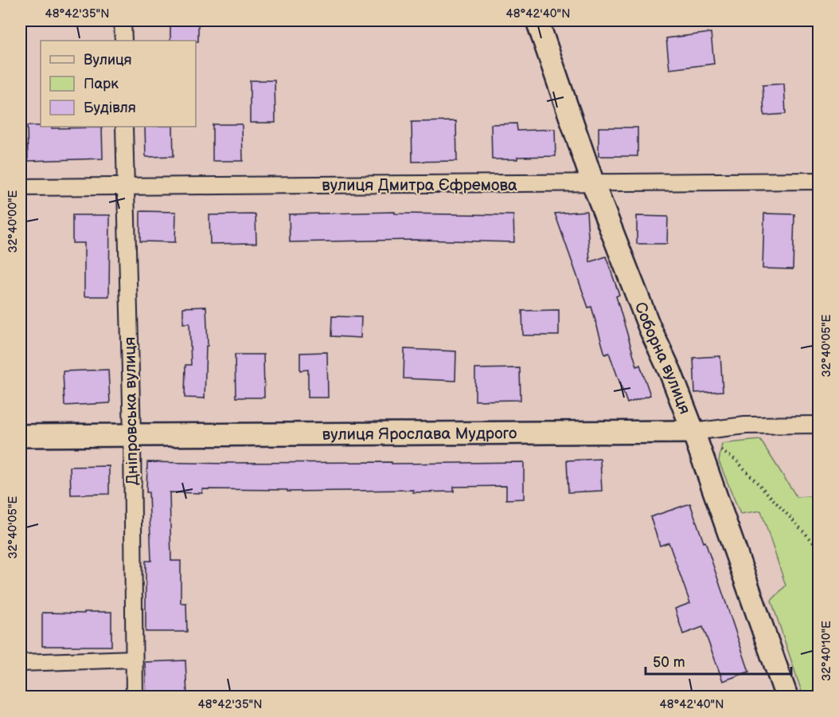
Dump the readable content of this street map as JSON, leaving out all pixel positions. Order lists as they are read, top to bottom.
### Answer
{
  "streets": {
    "street": [
      "вулиця Дмитра Єфремова",
      "Соборна вулиця",
      "Дніпровська вулиця",
      "вулиця Ярослава Мудрого"
    ]
  },
  "crossings": [
    ["вулиця Дмитра Єфремова", "Соборна вулиця"],
    ["вулиця Дмитра Єфремова", "Дніпровська вулиця"],
    ["Соборна вулиця", "вулиця Ярослава Мудрого"],
    ["Дніпровська вулиця", "вулиця Ярослава Мудрого"]
  ],
  "legend": ["Вулиця", "Парк", "Будівля"],
  "scale_bar": "50 m",
  "coordinates": [
    "48°42'35\"N",
    "48°42'40\"N",
    "32°40'00\"E",
    "32°40'05\"E",
    "32°40'10\"E"
  ]
}
